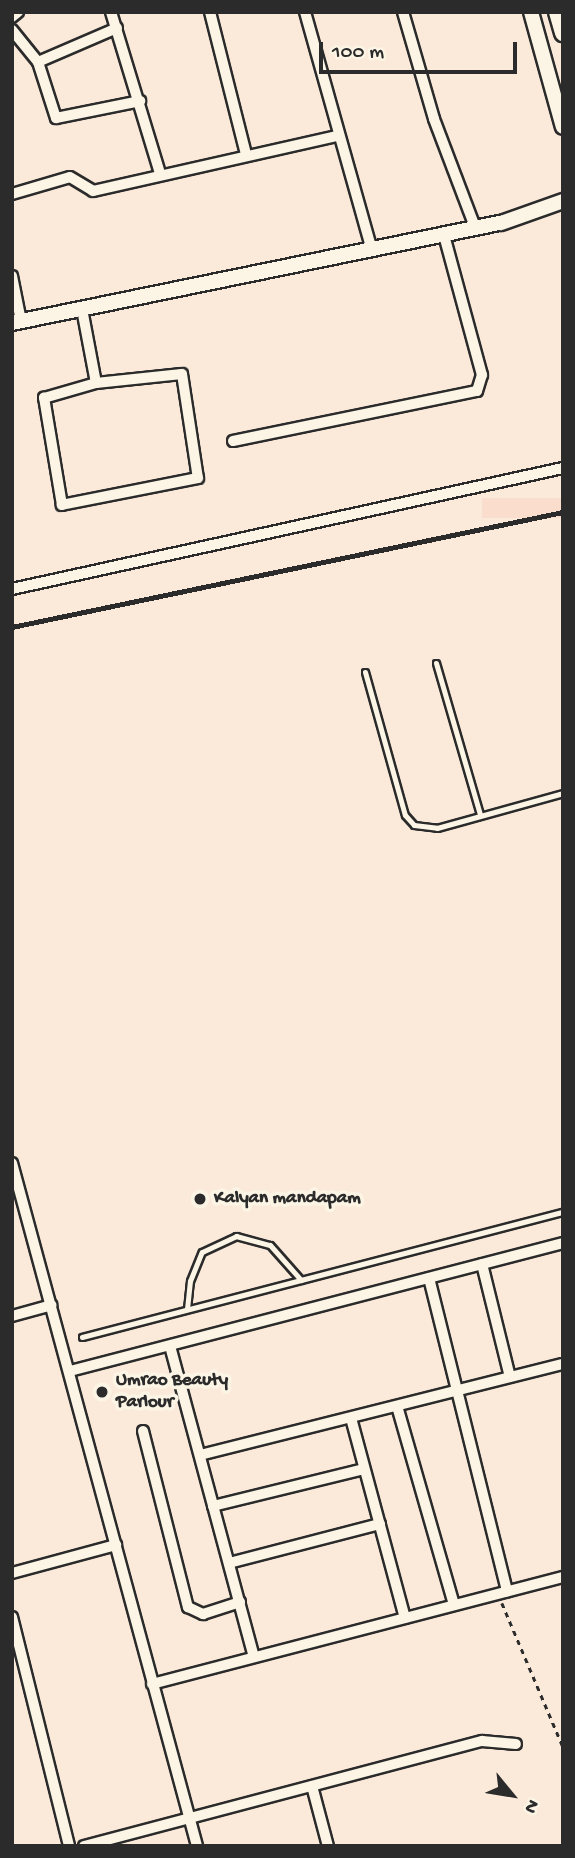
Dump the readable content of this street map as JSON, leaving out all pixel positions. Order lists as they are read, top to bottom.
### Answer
{
  "places": ["Kalyan mandapam", "Umrao Beauty Parlour"],
  "scale_bar": "100 m",
  "north": "bottom right"
}
